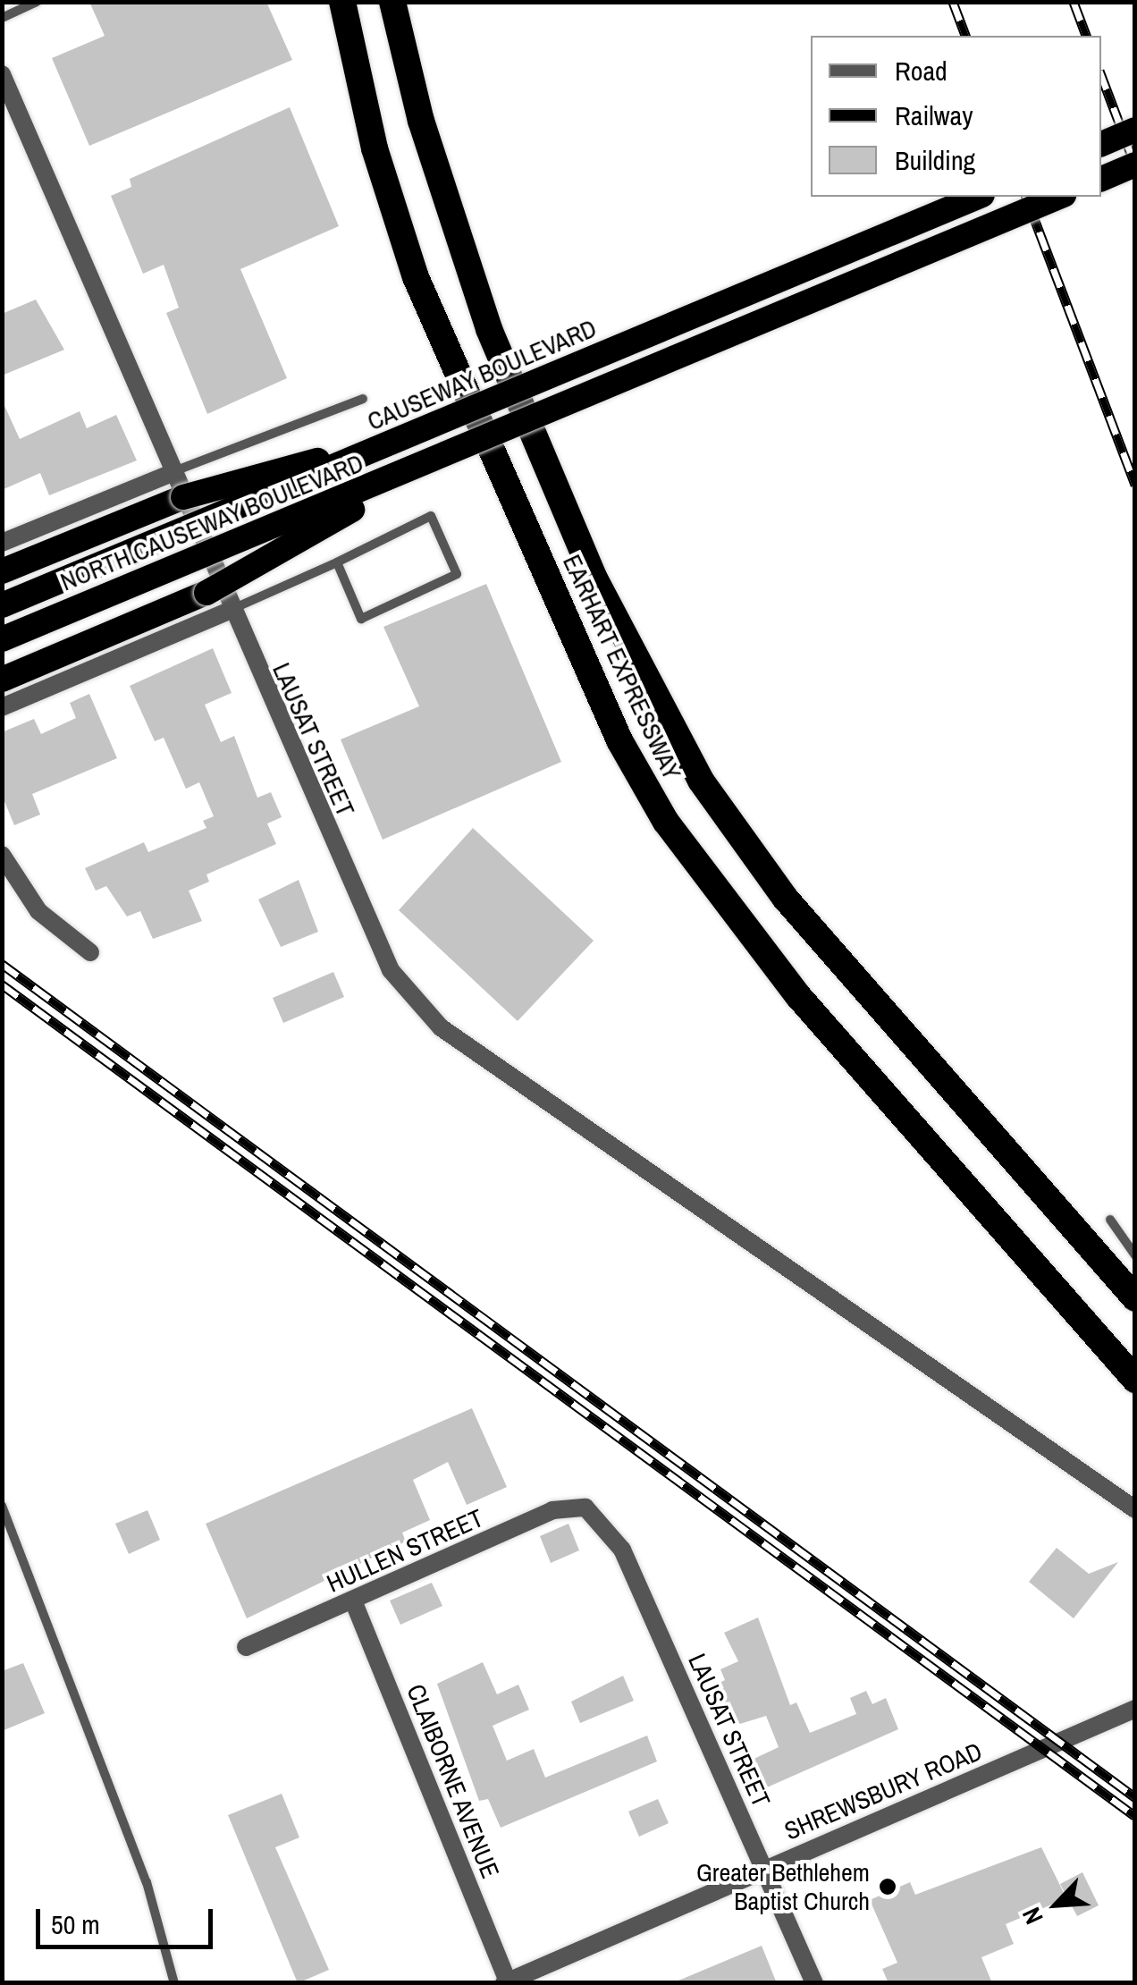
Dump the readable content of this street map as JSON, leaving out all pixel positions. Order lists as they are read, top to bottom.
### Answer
{
  "streets": {
    "highway": ["CAUSEWAY BOULEVARD", "NORTH CAUSEWAY BOULEVARD", "EARHART EXPRESSWAY"],
    "street": [
      "LAUSAT STREET",
      "HULLEN STREET",
      "CLAIBORNE AVENUE",
      "SHREWSBURY ROAD"
    ]
  },
  "crossings": [
    ["LAUSAT STREET", "HULLEN STREET"],
    ["LAUSAT STREET", "SHREWSBURY ROAD"],
    ["HULLEN STREET", "CLAIBORNE AVENUE"],
    ["CLAIBORNE AVENUE", "SHREWSBURY ROAD"]
  ],
  "places": ["Greater Bethlehem Baptist Church"],
  "legend": ["Road", "Railway", "Building"],
  "scale_bar": "50 m",
  "north": "bottom left"
}
